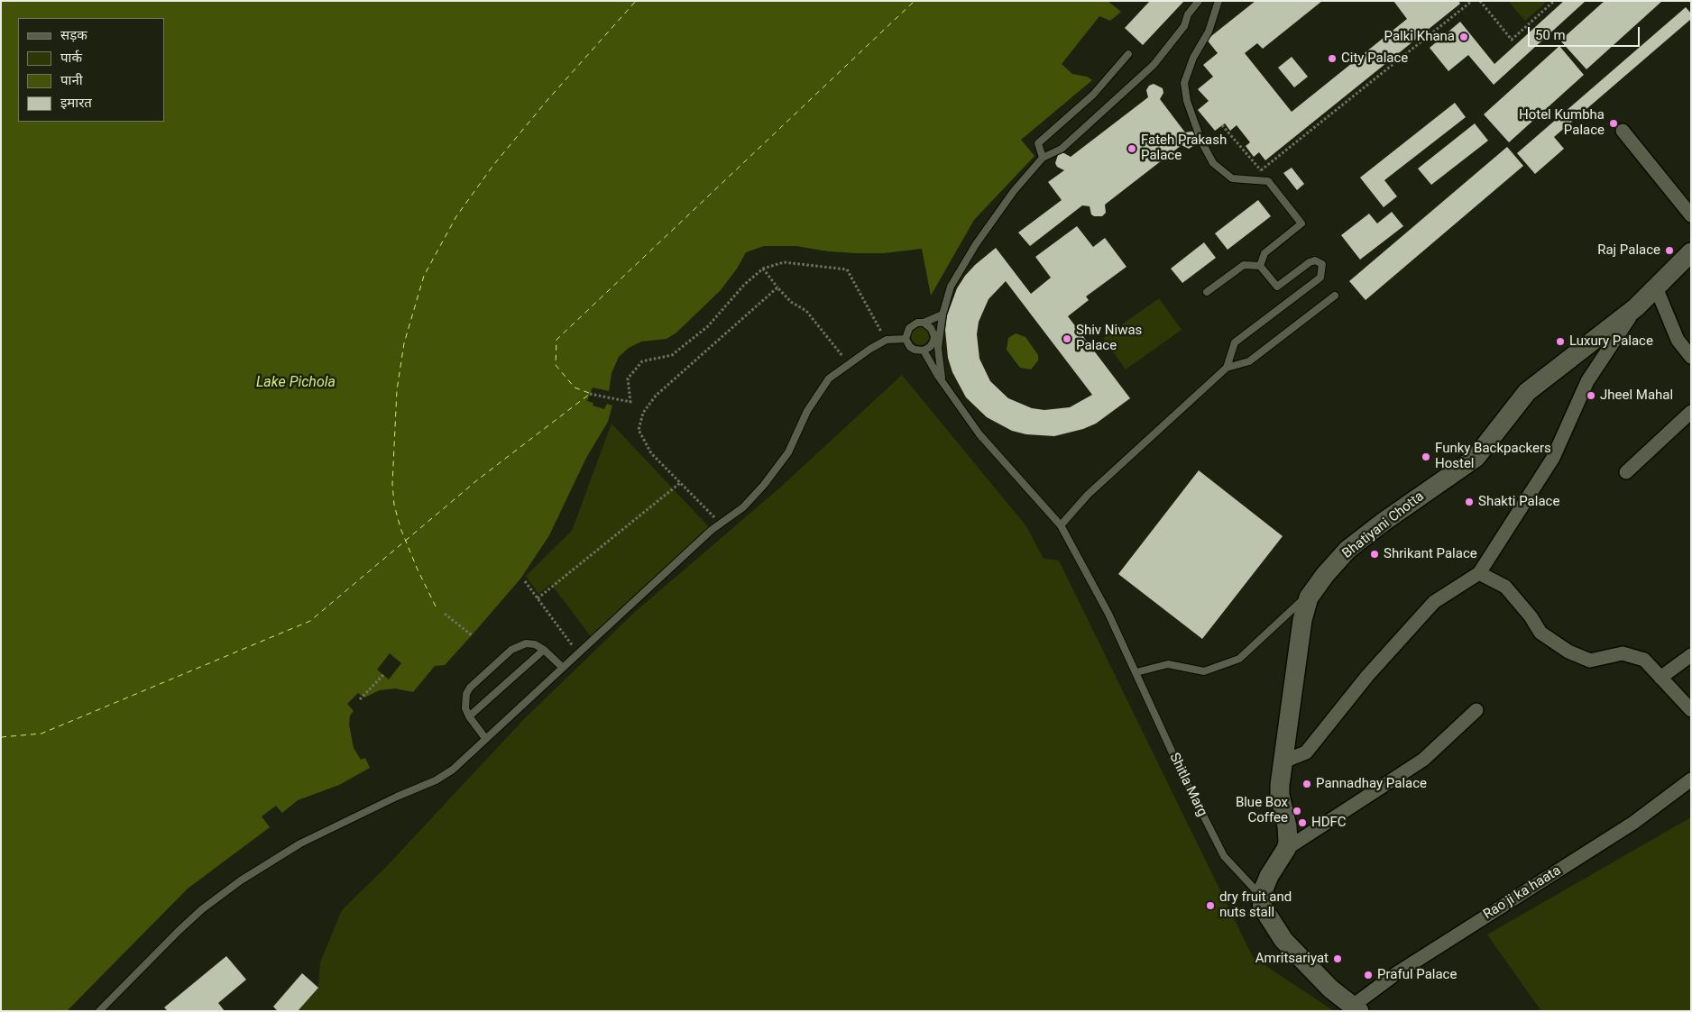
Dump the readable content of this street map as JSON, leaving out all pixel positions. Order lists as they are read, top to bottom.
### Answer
{
  "streets": {
    "main road": ["Bhatiyani Chotta", "Shitla Marg"],
    "street": ["Rao ji ka haata"]
  },
  "crossings": [
    ["Shitla Marg", "Rao ji ka haata"]
  ],
  "water": ["Lake Pichola"],
  "places": [
    "Palki Khana",
    "City Palace",
    "Hotel Kumbha Palace",
    "Fateh Prakash Palace",
    "Raj Palace",
    "Shiv Niwas Palace",
    "Luxury Palace",
    "Jheel Mahal",
    "Funky Backpackers Hostel",
    "Shakti Palace",
    "Shrikant Palace",
    "Pannadhay Palace",
    "Blue Box Coffee",
    "HDFC",
    "dry fruit and nuts stall",
    "Amritsariyat",
    "Praful Palace"
  ],
  "legend": [
    "सड़क",
    "पार्क",
    "पानी",
    "इमारत"
  ],
  "scale_bar": "50 m"
}
